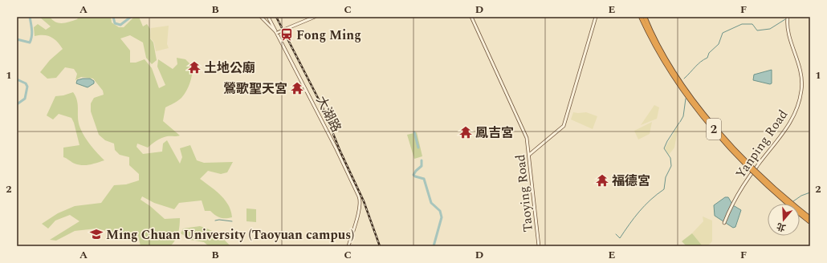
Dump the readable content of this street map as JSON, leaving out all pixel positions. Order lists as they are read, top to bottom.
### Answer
{
  "streets": {
    "highway": ["2"],
    "street": ["大湖路", "Yanping Road", "Taoying Road"]
  },
  "places": {
    "station": ["Fong Ming"],
    "temple": [
      "土地公廟",
      "鶯歌聖天宮",
      "鳳吉宮",
      "福德宮"
    ],
    "school or university": ["Ming Chuan University (Taoyuan campus)"]
  },
  "north": "bottom",
  "grid": {
    "columns": [
      "A",
      "B",
      "C",
      "D",
      "E",
      "F"
    ],
    "rows": ["1", "2"]
  }
}
